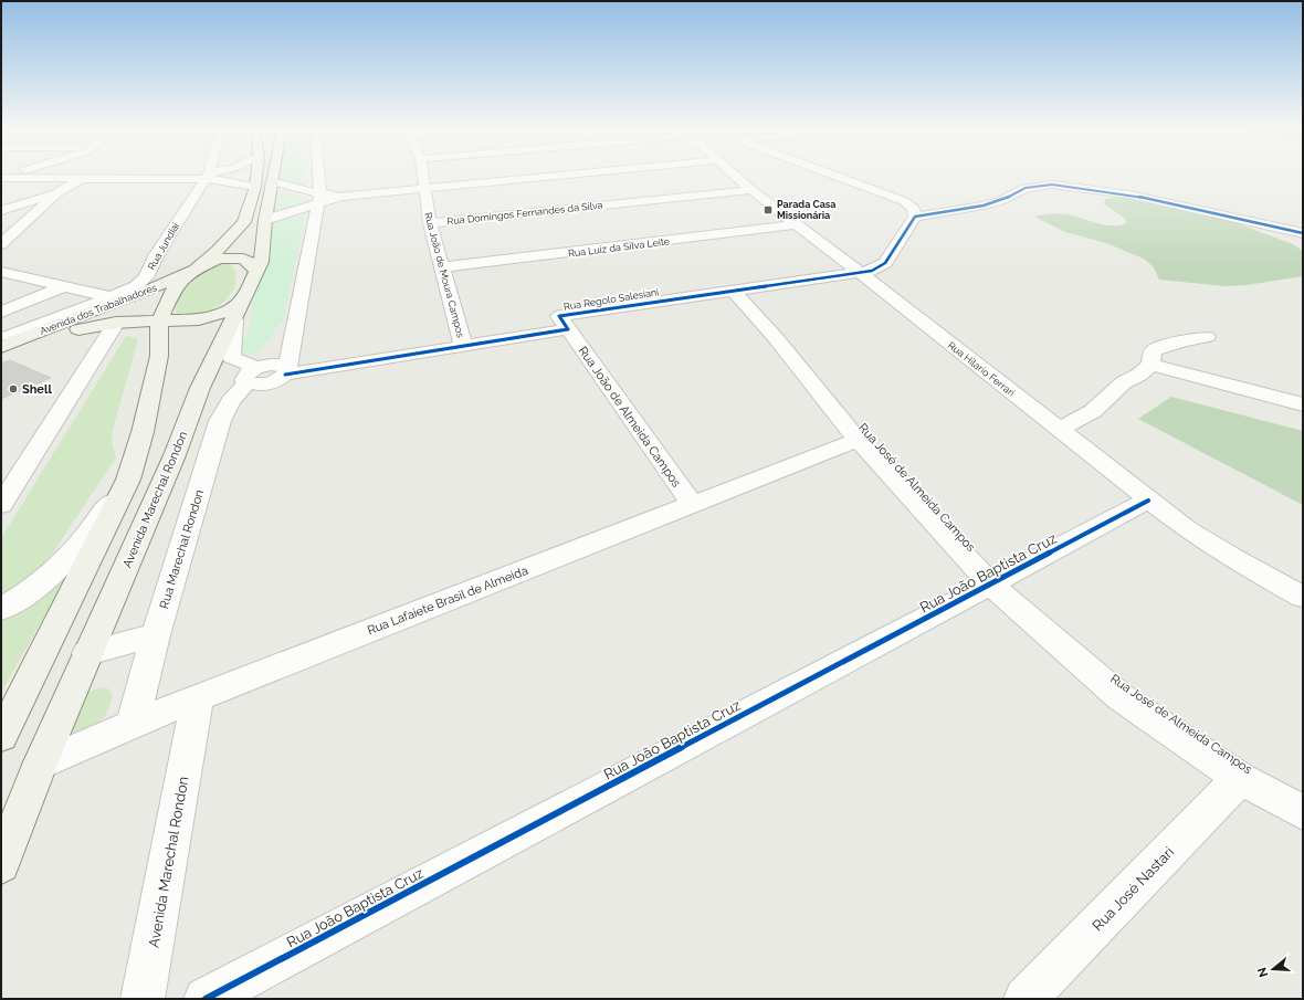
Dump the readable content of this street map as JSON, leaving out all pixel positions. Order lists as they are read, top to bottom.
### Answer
{
  "streets": {
    "main road": ["Avenida dos Trabalhadores", "Avenida Marechal Rondon"],
    "street": [
      "Rua Domingos Fernandes da Silva",
      "Rua Jundiai",
      "Rua Luiz da Silva Leite",
      "Rua João de Moura Campos",
      "Rua Regolo Salesiani",
      "Rua Hilario Ferrari",
      "Rua João de Almeida Campos",
      "Rua José de Almeida Campos",
      "Rua Marechal Rondon",
      "Rua João Baptista Cruz",
      "Rua Lafaiete Brasil de Almeida",
      "Rua José Nastari"
    ]
  },
  "crossings": [
    ["Rua Domingos Fernandes da Silva", "Rua João de Moura Campos"],
    ["Rua Domingos Fernandes da Silva", "Rua Hilario Ferrari"],
    ["Rua Jundiai", "Avenida dos Trabalhadores"],
    ["Rua Luiz da Silva Leite", "Rua João de Moura Campos"],
    ["Rua Luiz da Silva Leite", "Rua Hilario Ferrari"],
    ["Rua João de Moura Campos", "Rua Regolo Salesiani"],
    ["Rua Regolo Salesiani", "Rua Hilario Ferrari"],
    ["Rua Regolo Salesiani", "Rua João de Almeida Campos"],
    ["Rua Regolo Salesiani", "Rua José de Almeida Campos"],
    ["Rua Regolo Salesiani", "Rua Marechal Rondon"],
    ["Avenida dos Trabalhadores", "Avenida Marechal Rondon"],
    ["Rua Hilario Ferrari", "Rua João Baptista Cruz"],
    ["Rua João de Almeida Campos", "Rua Lafaiete Brasil de Almeida"],
    ["Rua José de Almeida Campos", "Rua João Baptista Cruz"],
    ["Rua José de Almeida Campos", "Rua Lafaiete Brasil de Almeida"],
    ["Rua José de Almeida Campos", "Rua José Nastari"],
    ["Avenida Marechal Rondon", "Rua Lafaiete Brasil de Almeida"],
    ["Rua Marechal Rondon", "Rua Lafaiete Brasil de Almeida"]
  ],
  "places": {
    "transit": ["Parada Casa Missionária"],
    "other": ["Shell"]
  },
  "north": "left"
}
